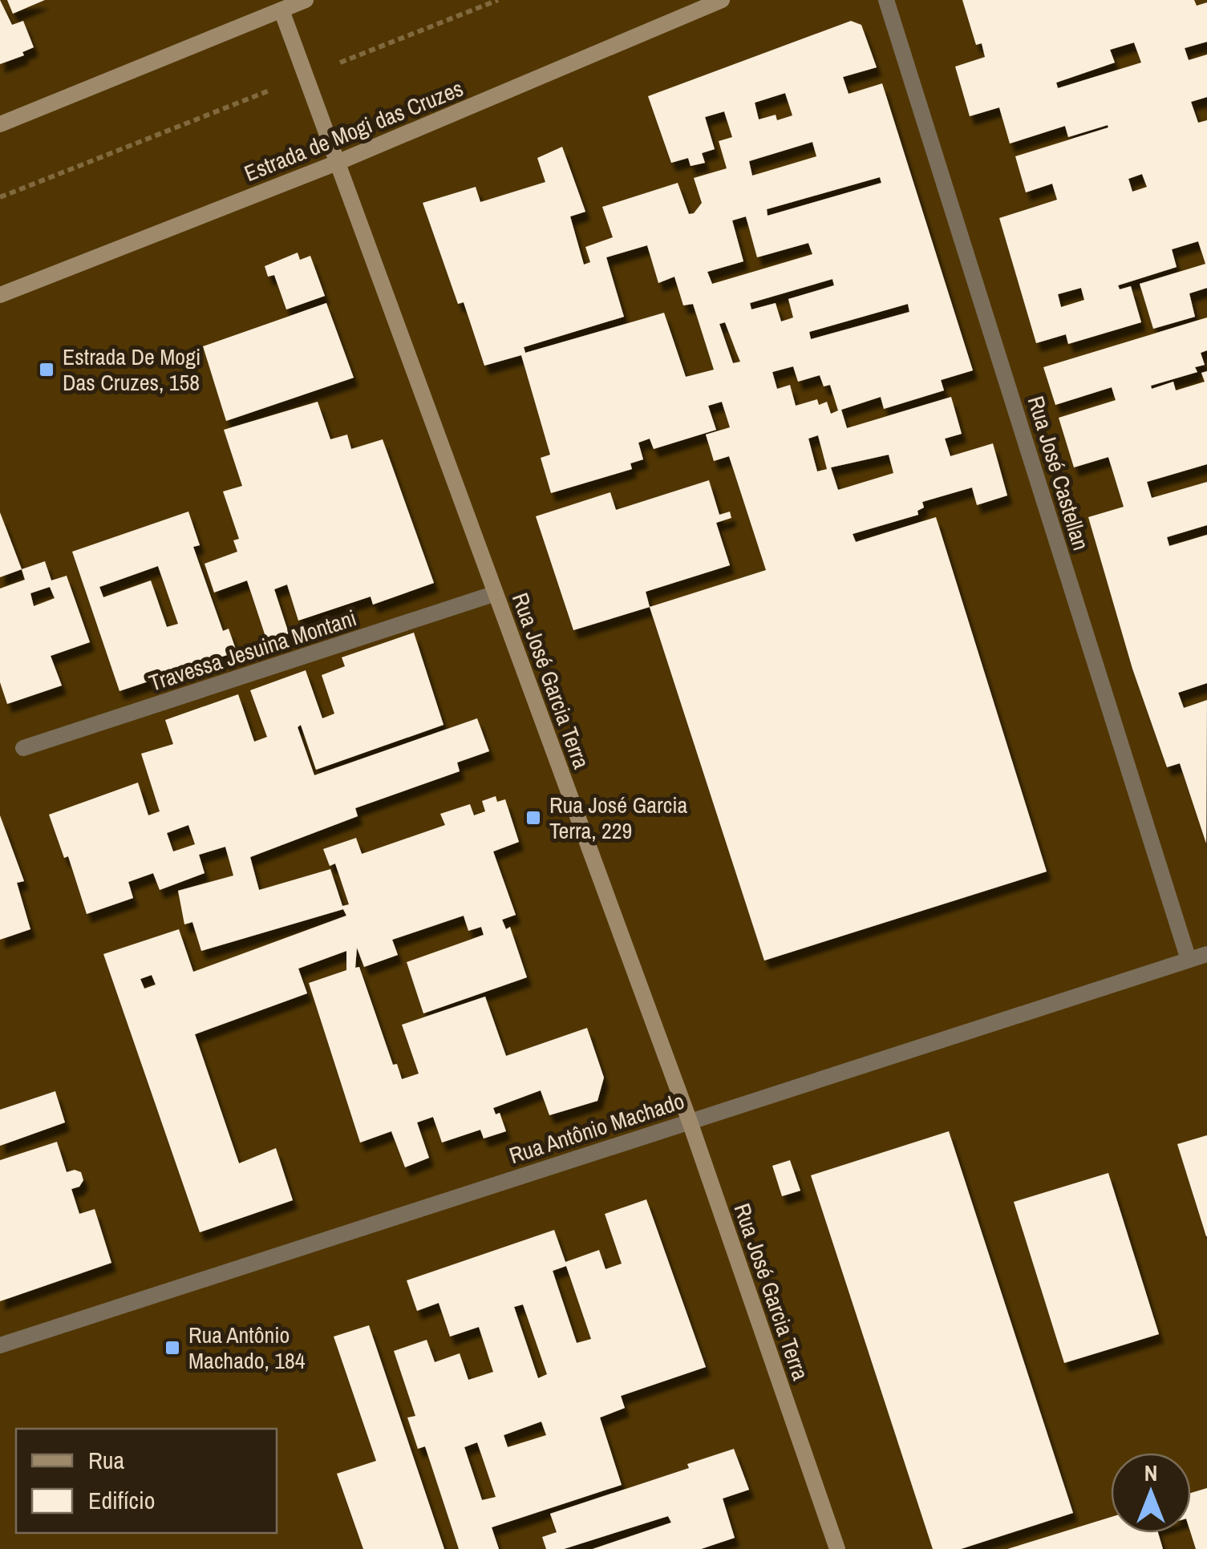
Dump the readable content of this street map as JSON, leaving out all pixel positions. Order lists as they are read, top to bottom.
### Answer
{
  "streets": {
    "street": [
      "Estrada de Mogi das Cruzes",
      "Rua José Castellan",
      "Travessa Jesuina Montani",
      "Rua José Garcia Terra",
      "Rua Antônio Machado"
    ]
  },
  "crossings": [
    ["Estrada de Mogi das Cruzes", "Rua José Garcia Terra"],
    ["Rua José Castellan", "Rua Antônio Machado"],
    ["Travessa Jesuina Montani", "Rua José Garcia Terra"],
    ["Rua José Garcia Terra", "Rua Antônio Machado"]
  ],
  "places": {
    "transit": ["Estrada De Mogi Das Cruzes, 158", "Rua José Garcia Terra, 229", "Rua Antônio Machado, 184"]
  },
  "legend": ["Rua", "Edifício"],
  "north": "top"
}
